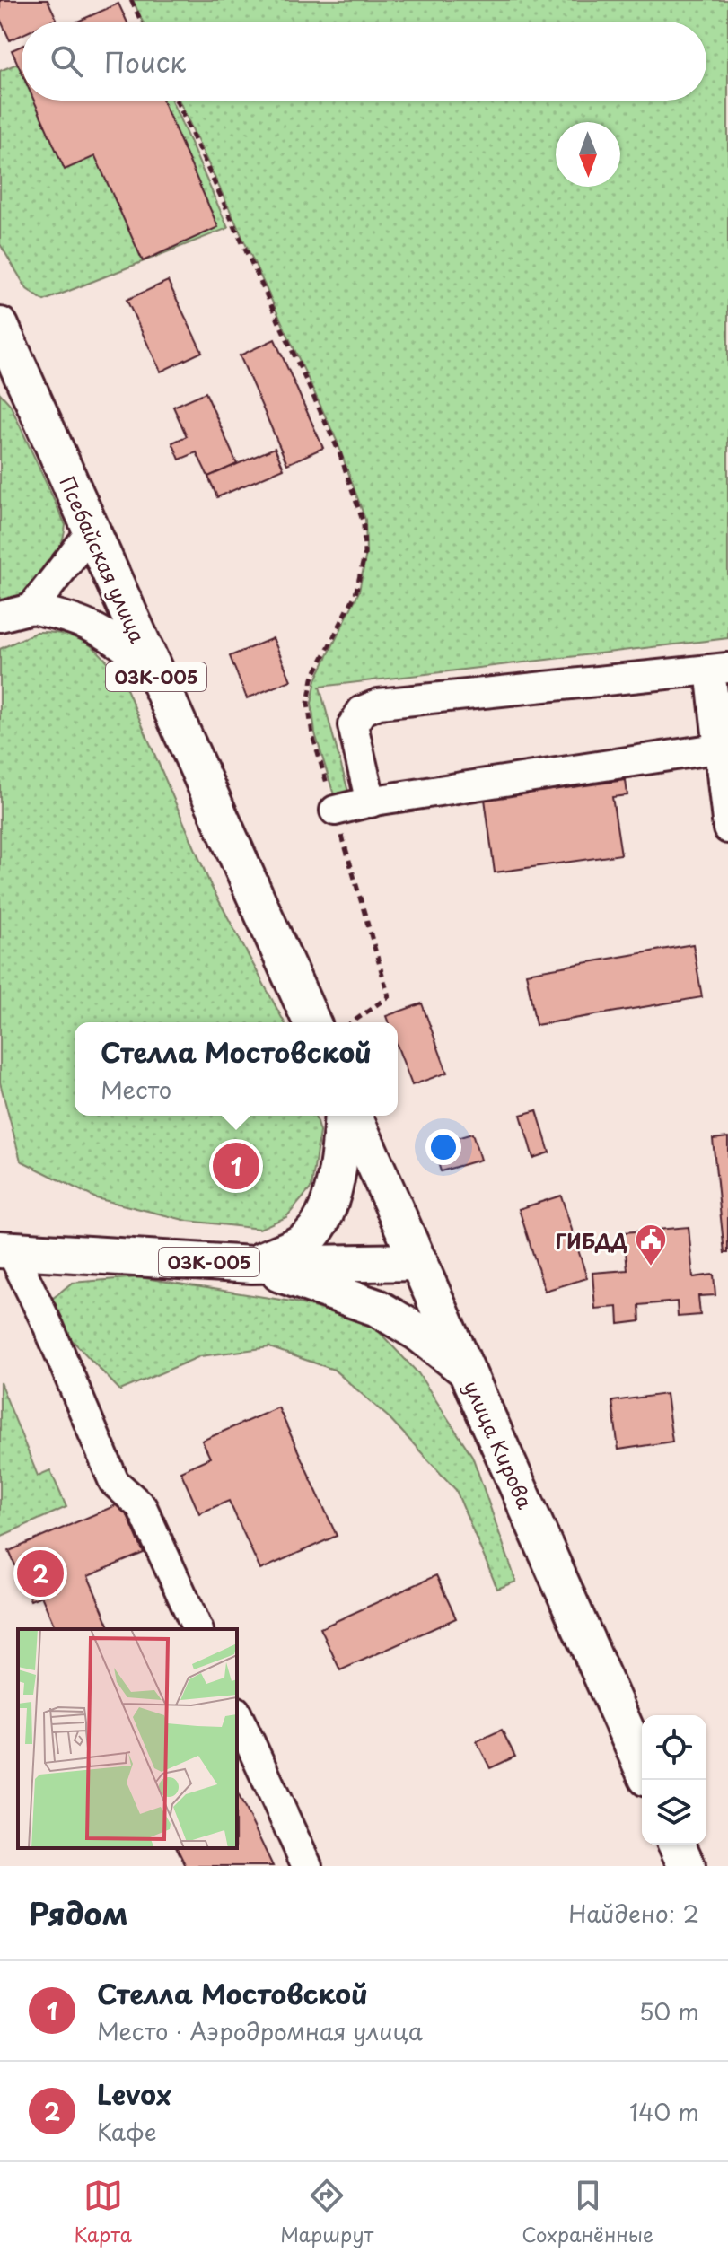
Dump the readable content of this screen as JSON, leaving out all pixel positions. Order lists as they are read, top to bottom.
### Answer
{
  "streets": {
    "main road": ["Псебайская улица", "03К-005", "улица Кирова"]
  },
  "crossings": [
    ["03К-005", "улица Кирова"]
  ],
  "places": {
    "public building": ["ГИБДД"]
  },
  "north": "bottom",
  "page": {
    "search": "Поиск",
    "popup": ["Стелла Мостовской", "Место"],
    "pins": ["1", "2"],
    "heading": ["Рядом", "Найдено: 2"],
    "list": [
      {
        "mark": "1",
        "name": "Стелла Мостовской",
        "note": "Место · Аэродромная улица",
        "value": "50 m"
      },
      {
        "mark": "2",
        "name": "Levox",
        "note": "Кафе",
        "value": "140 m"
      }
    ],
    "nav": ["Карта", "Маршрут", "Сохранённые"]
  }
}
